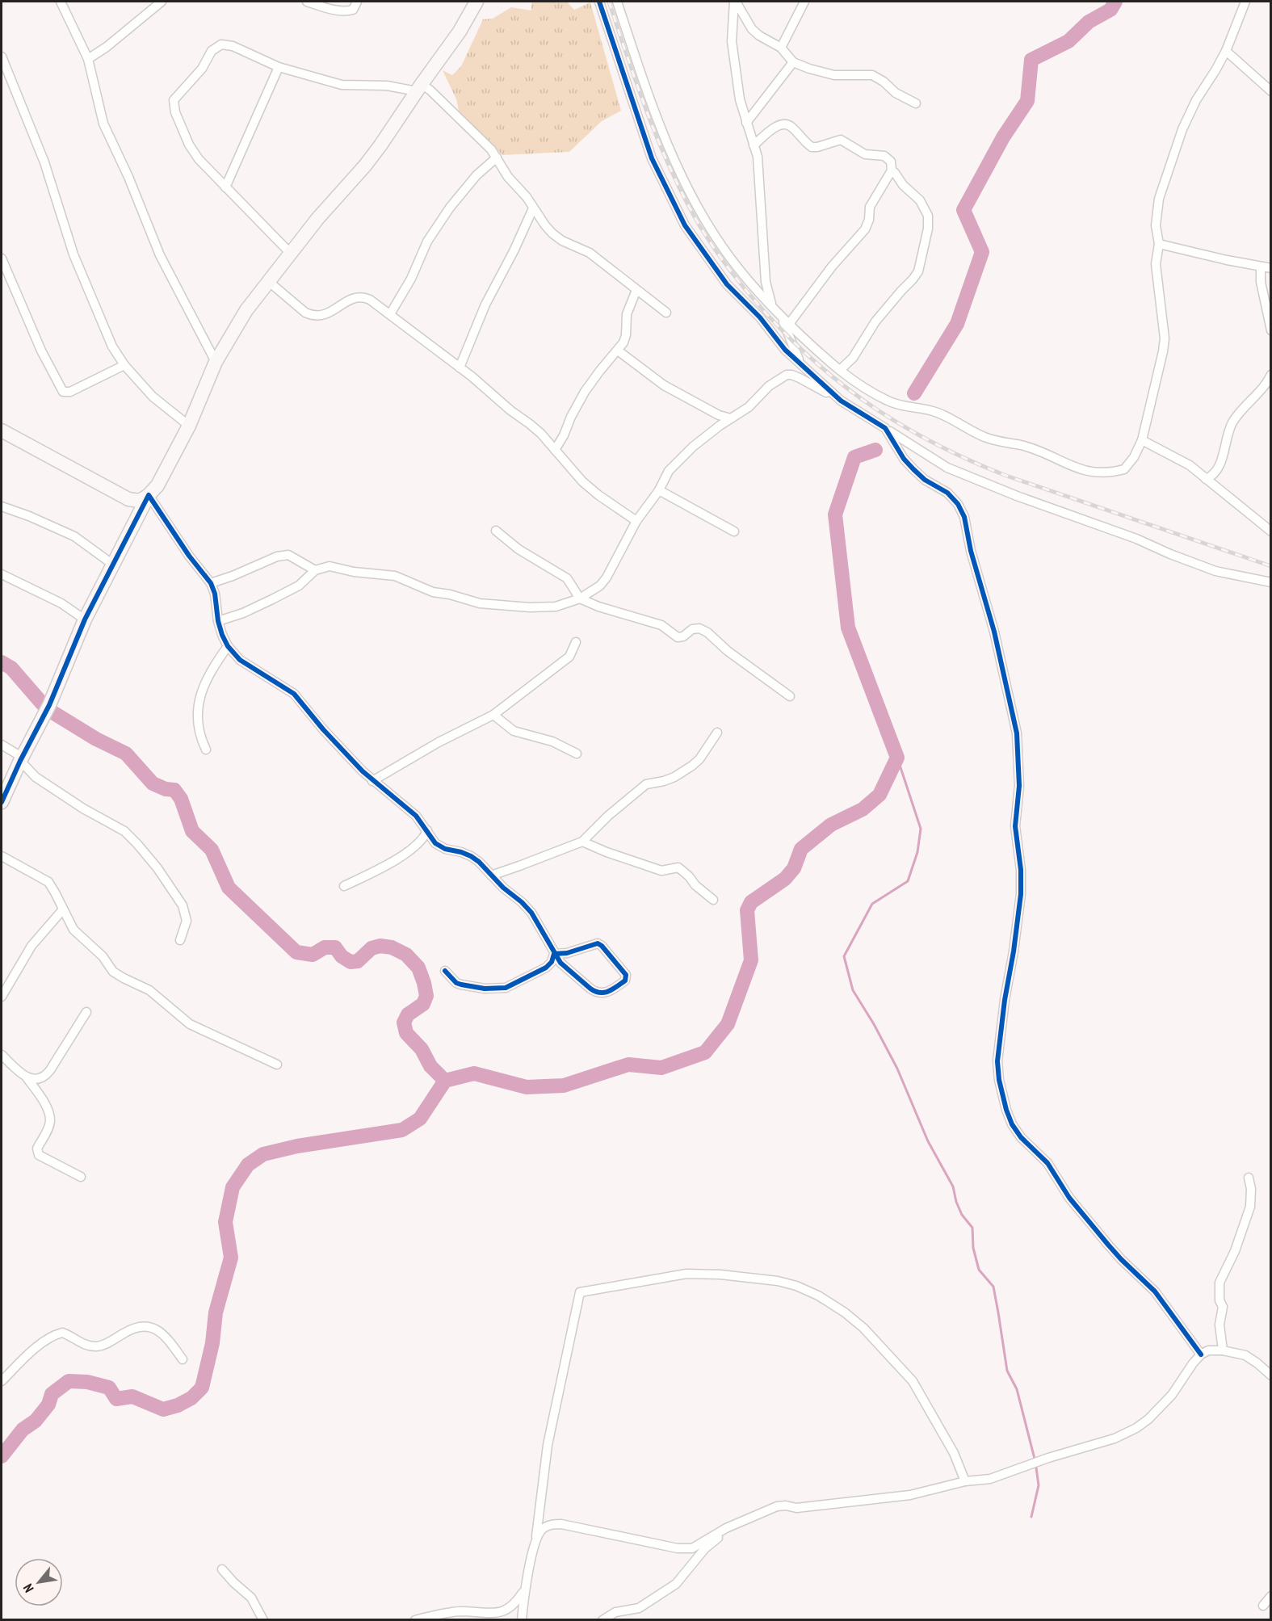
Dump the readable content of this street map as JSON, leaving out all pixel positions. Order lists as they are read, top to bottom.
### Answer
{
  "north": "bottom left"
}
